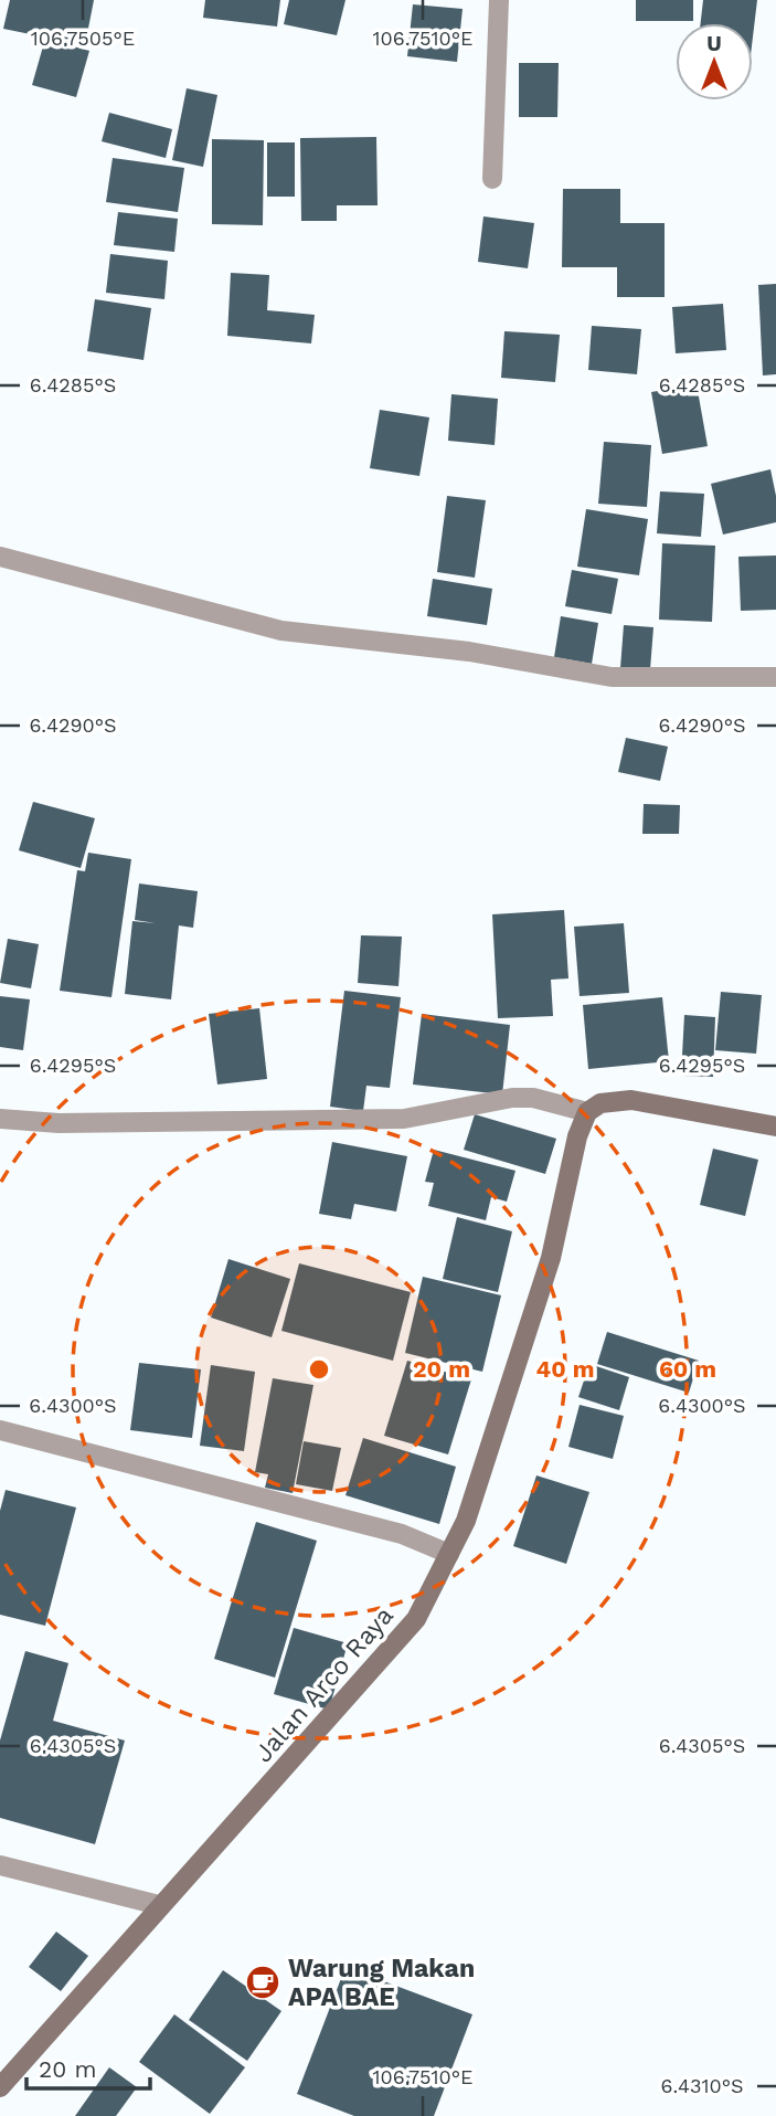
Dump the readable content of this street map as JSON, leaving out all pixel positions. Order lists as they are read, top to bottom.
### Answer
{
  "streets": {
    "main road": ["Jalan Arco Raya"]
  },
  "places": {
    "cafe": ["Warung Makan APA BAE"]
  },
  "scale_bar": "20 m",
  "north": "top",
  "coordinates": [
    "106.7505°E",
    "106.7510°E",
    "6.4285°S",
    "6.4290°S",
    "6.4295°S",
    "6.4300°S",
    "6.4305°S",
    "6.4310°S"
  ],
  "rings": ["20 m", "40 m", "60 m"]
}
